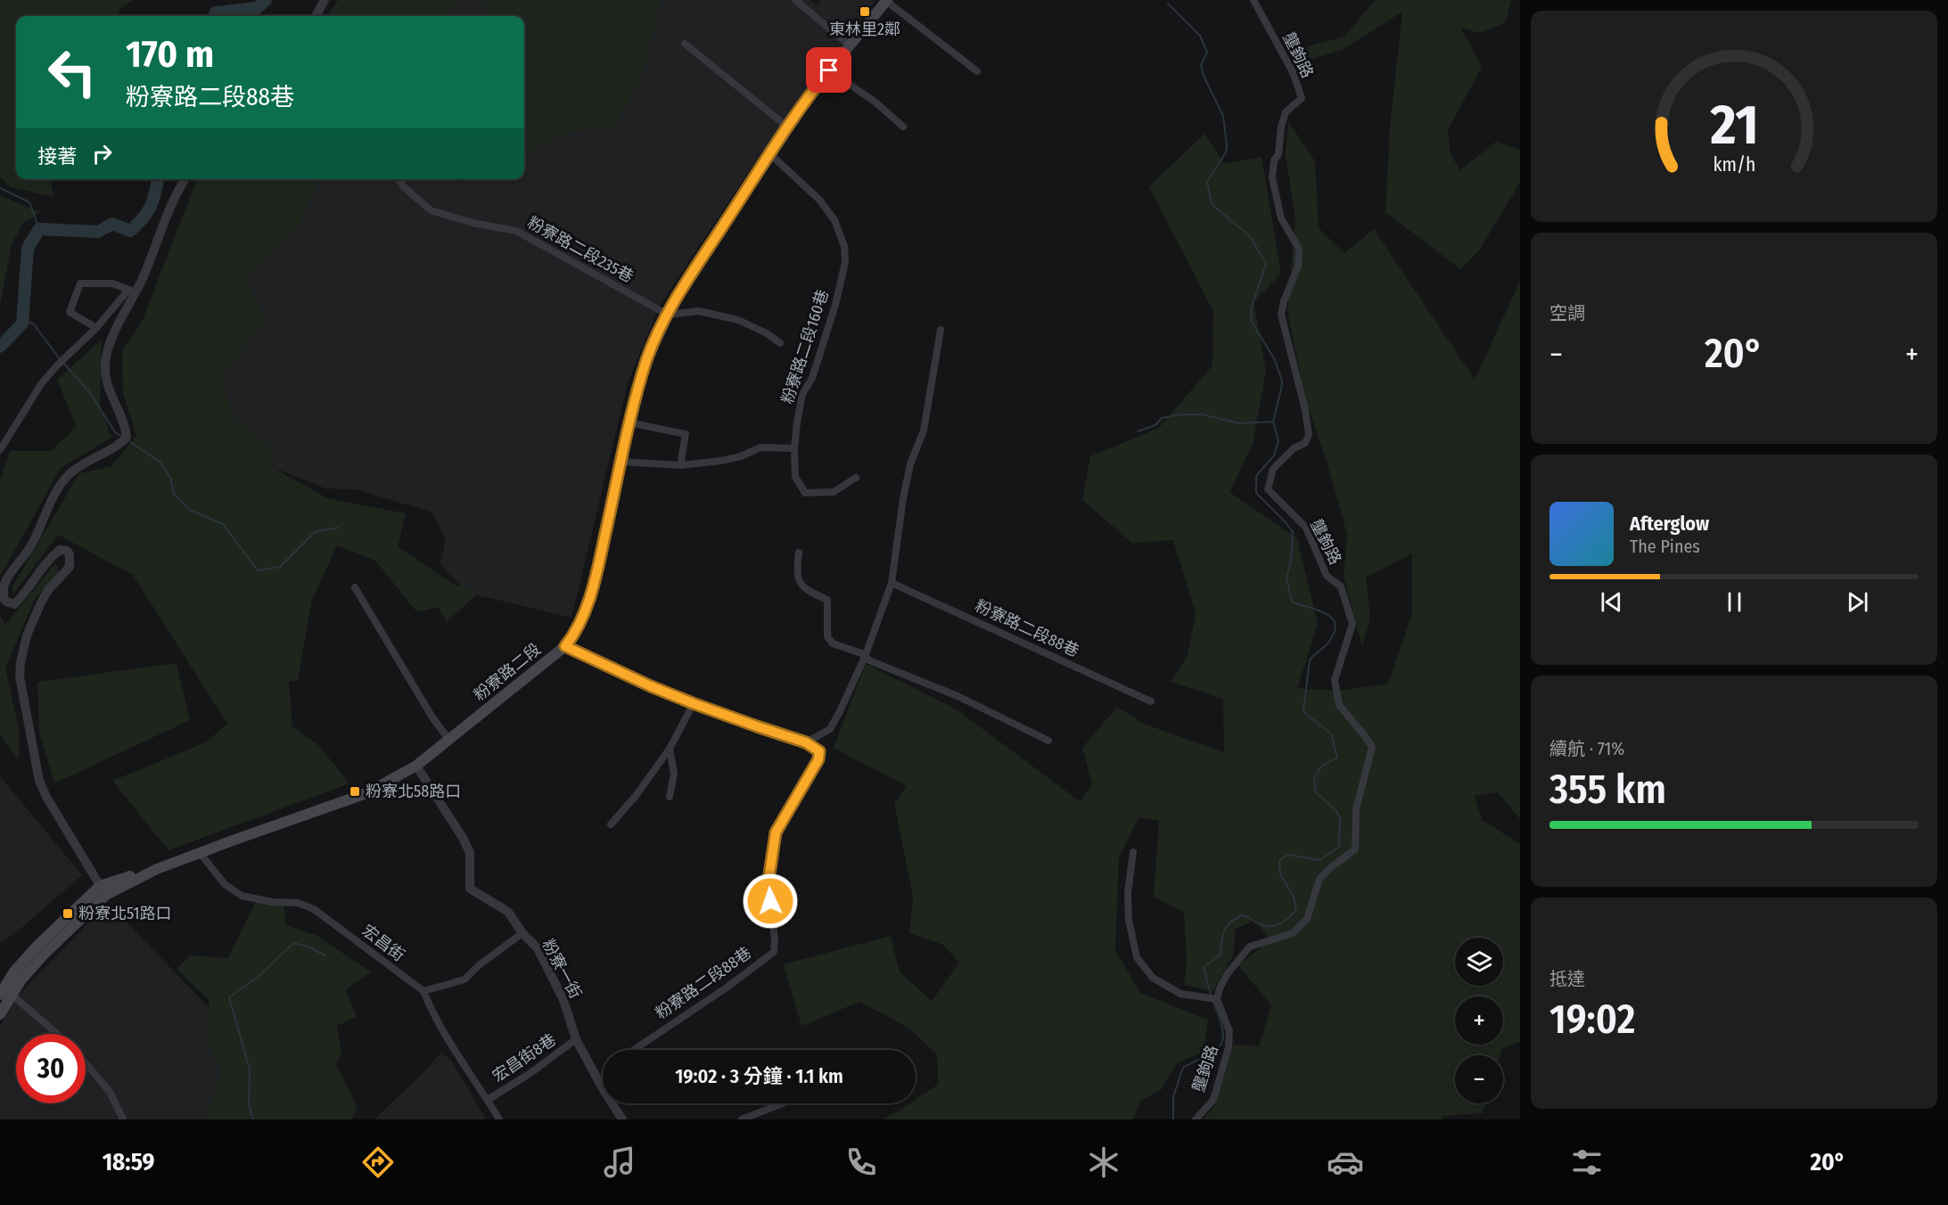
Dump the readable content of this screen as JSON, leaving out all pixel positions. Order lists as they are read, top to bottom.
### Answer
{
  "streets": {
    "main road": ["粉寮路二段"],
    "street": [
      "壟鉤路",
      "粉寮路二段235巷",
      "粉寮路二段160巷",
      "粉寮路二段88巷",
      "宏昌街",
      "粉寮一街",
      "宏昌街8巷"
    ]
  },
  "crossings": [
    ["粉寮路二段235巷", "粉寮路二段"],
    ["粉寮路二段160巷", "粉寮路二段"],
    ["粉寮路二段", "宏昌街"],
    ["粉寮路二段", "粉寮一街"],
    ["宏昌街", "宏昌街8巷"],
    ["粉寮一街", "宏昌街8巷"]
  ],
  "places": {
    "transit": ["東林里2鄰", "粉寮北58路口", "粉寮北51路口"]
  },
  "page": {
    "turn": ["170 m", "粉寮路二段88巷"],
    "then": "接著",
    "tile": [
      "空調",
      ["續航 · 71%", "355 km"],
      ["抵達", "19:02"]
    ],
    "heat": ["−", "20°", "+"],
    "song": ["Afterglow", "The Pines"],
    "map_buttons": ["+", "−"],
    "limit": "30",
    "trip": "19:02 · 3 分鐘 · 1.1 km",
    "tabs": ["18:59", "20°"],
    "gauge": ["21", "km/h"]
  }
}
